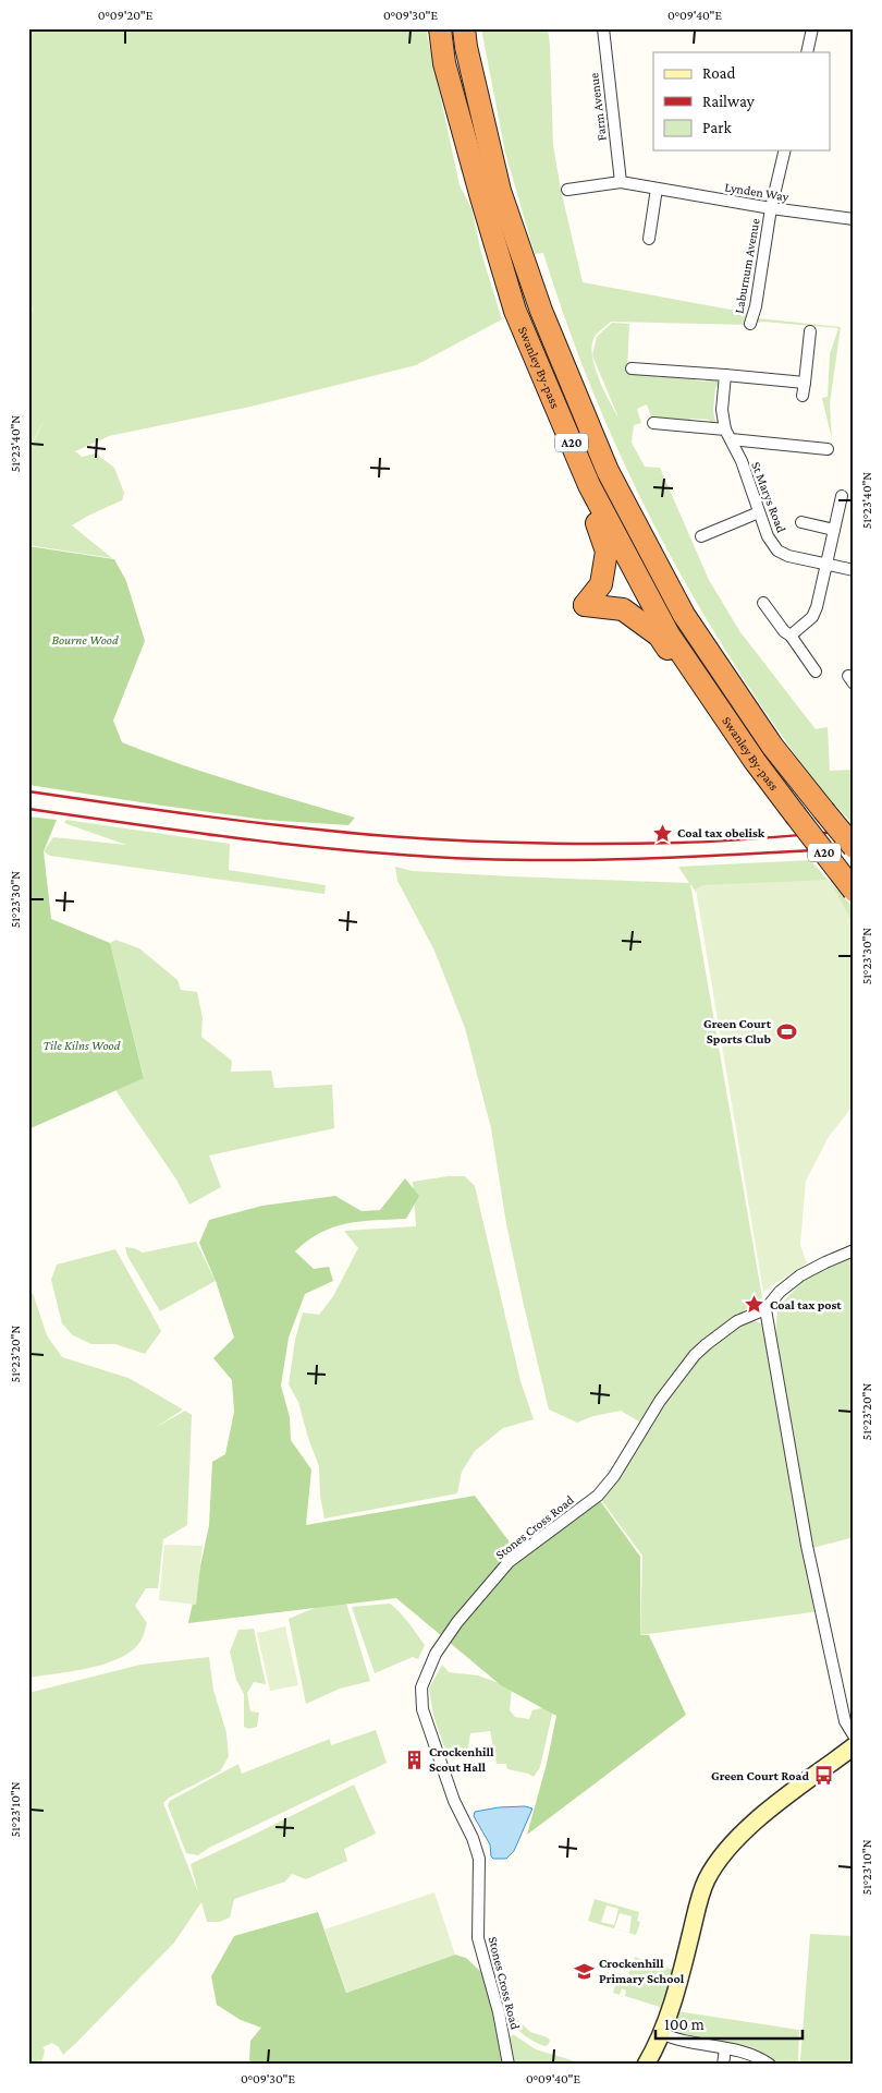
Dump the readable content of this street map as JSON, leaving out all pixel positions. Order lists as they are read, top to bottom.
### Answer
{
  "streets": {
    "highway": ["Swanley By-pass", "A20"],
    "street": [
      "Farm Avenue",
      "Lynden Way",
      "Laburnum Avenue",
      "St Marys Road",
      "Stones Cross Road"
    ]
  },
  "crossings": [
    ["Farm Avenue", "Lynden Way"],
    ["Lynden Way", "Laburnum Avenue"],
    ["Swanley By-pass", "A20"]
  ],
  "parks": ["Bourne Wood", "Tile Kilns Wood"],
  "places": {
    "place": ["Coal tax obelisk", "Coal tax post"],
    "sports": ["Green Court Sports Club"],
    "building": ["Crockenhill Scout Hall"],
    "bus stop": ["Green Court Road"],
    "school or university": ["Crockenhill Primary School"]
  },
  "legend": ["Road", "Railway", "Park"],
  "scale_bar": "100 m",
  "coordinates": [
    "0°09'20\"E",
    "0°09'30\"E",
    "0°09'40\"E",
    "51°23'40\"N",
    "51°23'30\"N",
    "51°23'20\"N",
    "51°23'10\"N"
  ]
}
